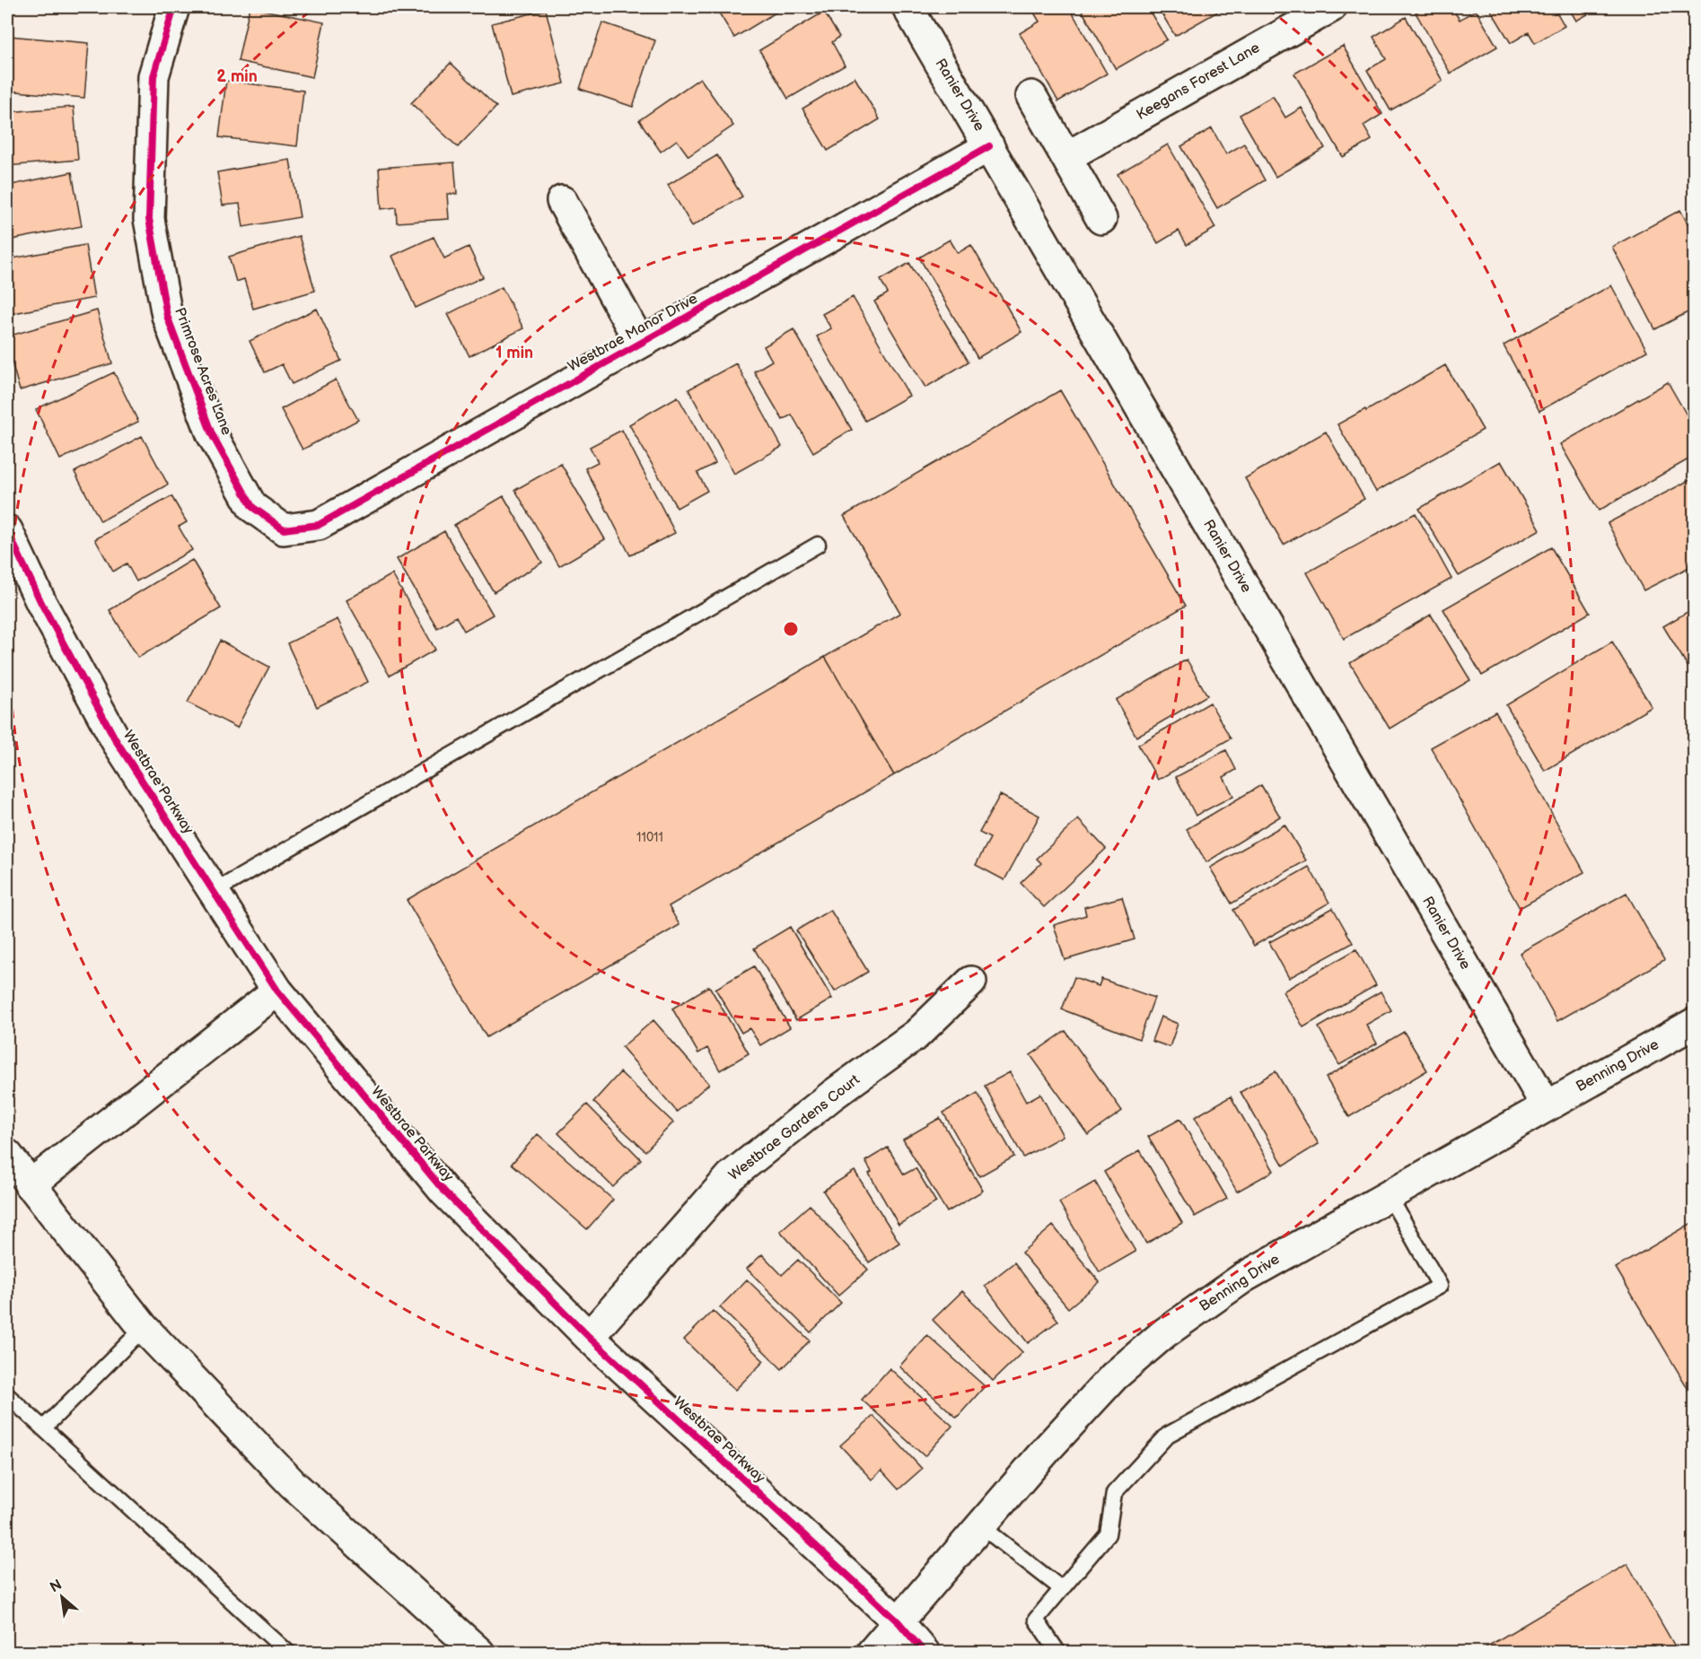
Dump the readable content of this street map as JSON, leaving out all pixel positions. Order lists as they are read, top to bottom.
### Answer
{
  "streets": {
    "street": [
      "Keegans Forest Lane",
      "Ranier Drive",
      "Westbrae Manor Drive",
      "Primrose Acres Lane",
      "Westbrae Parkway",
      "Benning Drive",
      "Westbrae Gardens Court"
    ]
  },
  "crossings": [
    ["Ranier Drive", "Westbrae Manor Drive"],
    ["Ranier Drive", "Benning Drive"],
    ["Westbrae Manor Drive", "Primrose Acres Lane"],
    ["Westbrae Parkway", "Benning Drive"],
    ["Westbrae Parkway", "Westbrae Gardens Court"]
  ],
  "house_numbers": ["11011"],
  "north": "top left",
  "rings": ["2 min", "1 min"]
}
